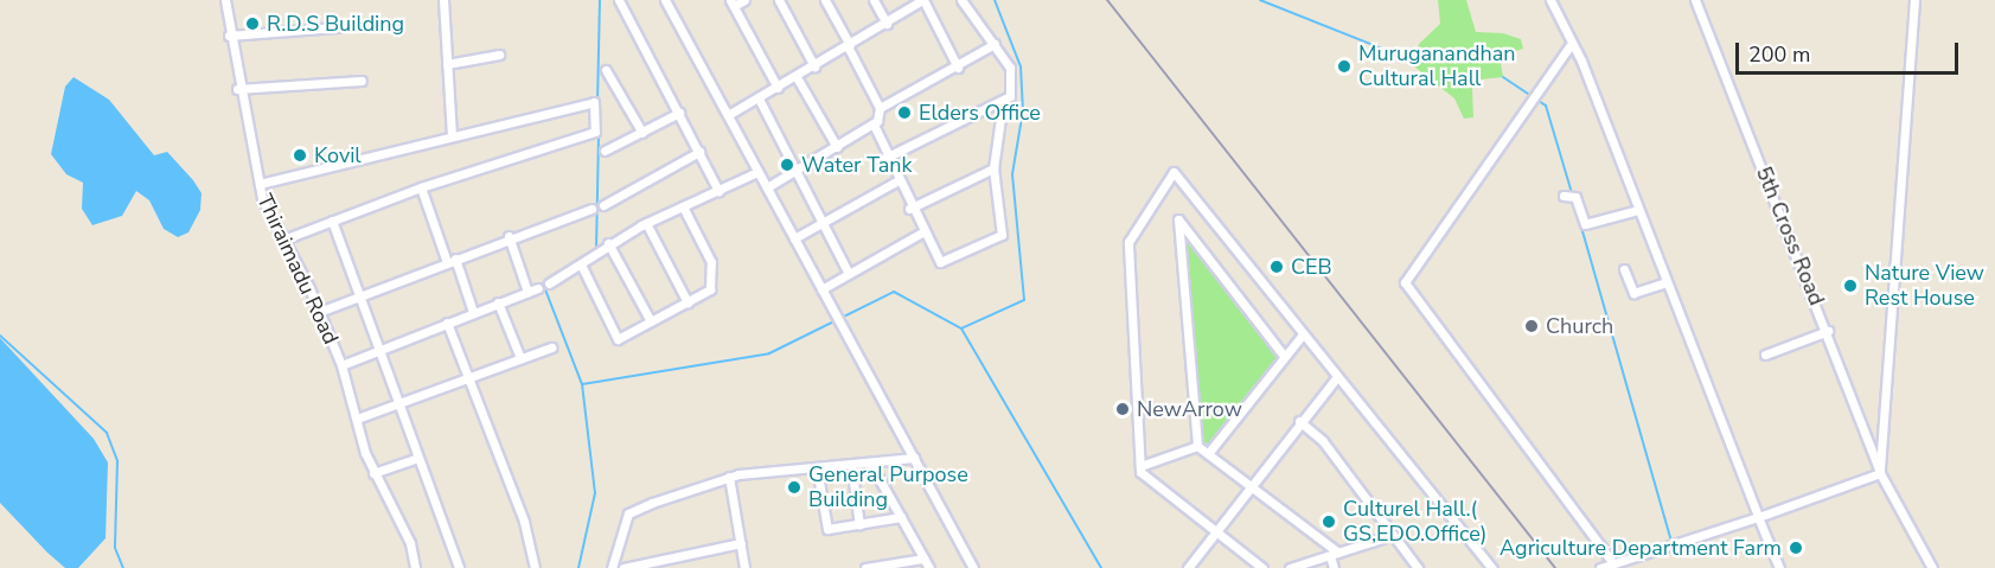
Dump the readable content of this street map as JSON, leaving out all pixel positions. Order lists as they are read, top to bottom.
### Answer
{
  "streets": {
    "street": ["5th Cross Road", "Thiraimadu Road"]
  },
  "places": [
    "R.D.S Building",
    "Muruganandhan Cultural Hall",
    "Elders Office",
    "Kovil",
    "Water Tank",
    "CEB",
    "Nature View Rest House",
    "Church",
    "NewArrow",
    "General Purpose Building",
    "Culturel Hall.( GS,EDO.Office)",
    "Agriculture Department Farm"
  ],
  "scale_bar": "200 m"
}
